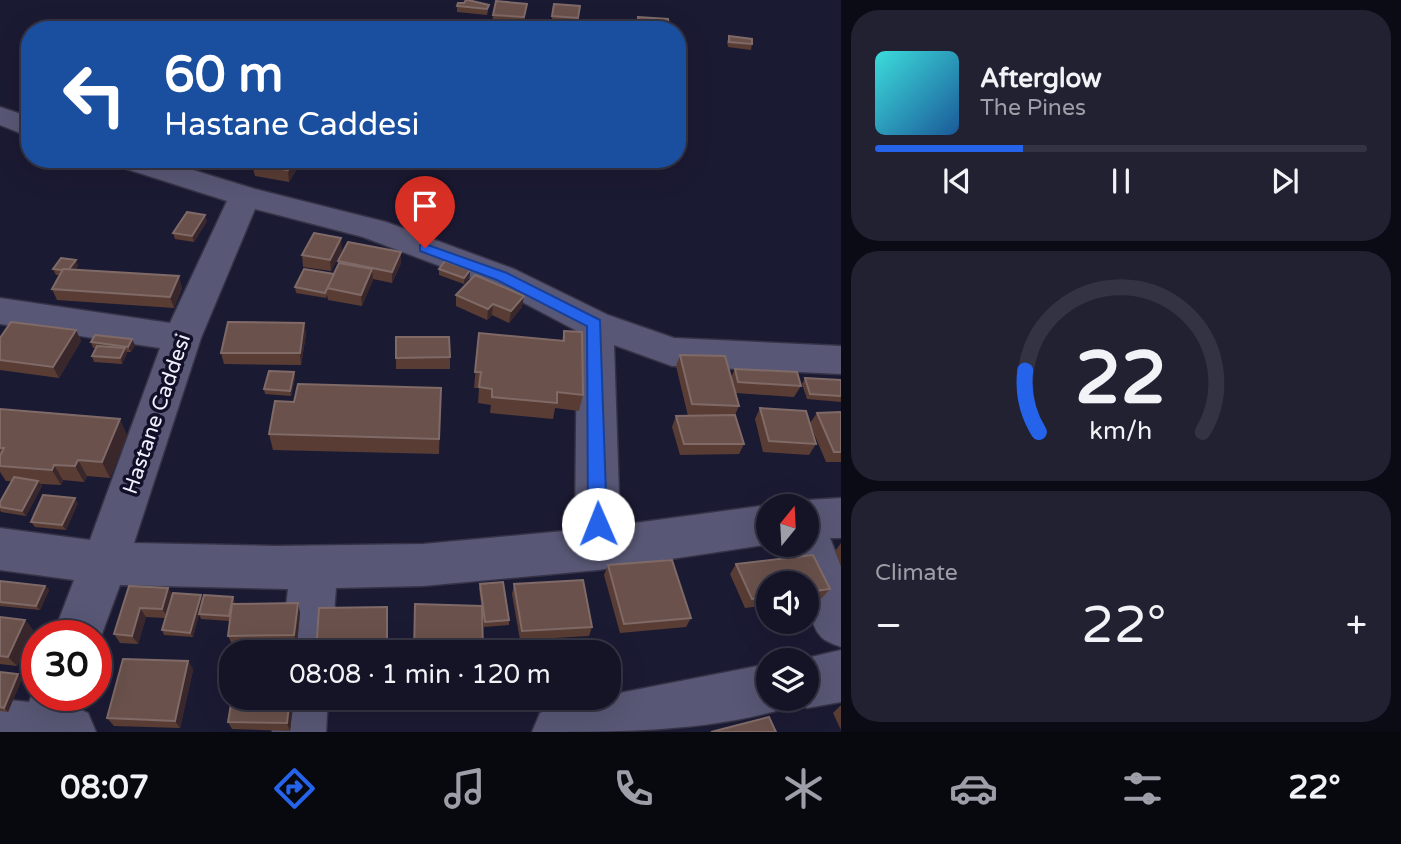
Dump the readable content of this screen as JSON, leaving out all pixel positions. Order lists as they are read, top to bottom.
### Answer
{
  "streets": {
    "street": ["Hastane Caddesi"]
  },
  "north": "top",
  "page": {
    "turn": ["60 m", "Hastane Caddesi"],
    "song": ["Afterglow", "The Pines"],
    "tile": "Climate",
    "heat": ["−", "22°", "+"],
    "limit": "30",
    "trip": "08:08 · 1 min · 120 m",
    "tabs": ["08:07", "22°"],
    "gauge": ["22", "km/h"]
  }
}
